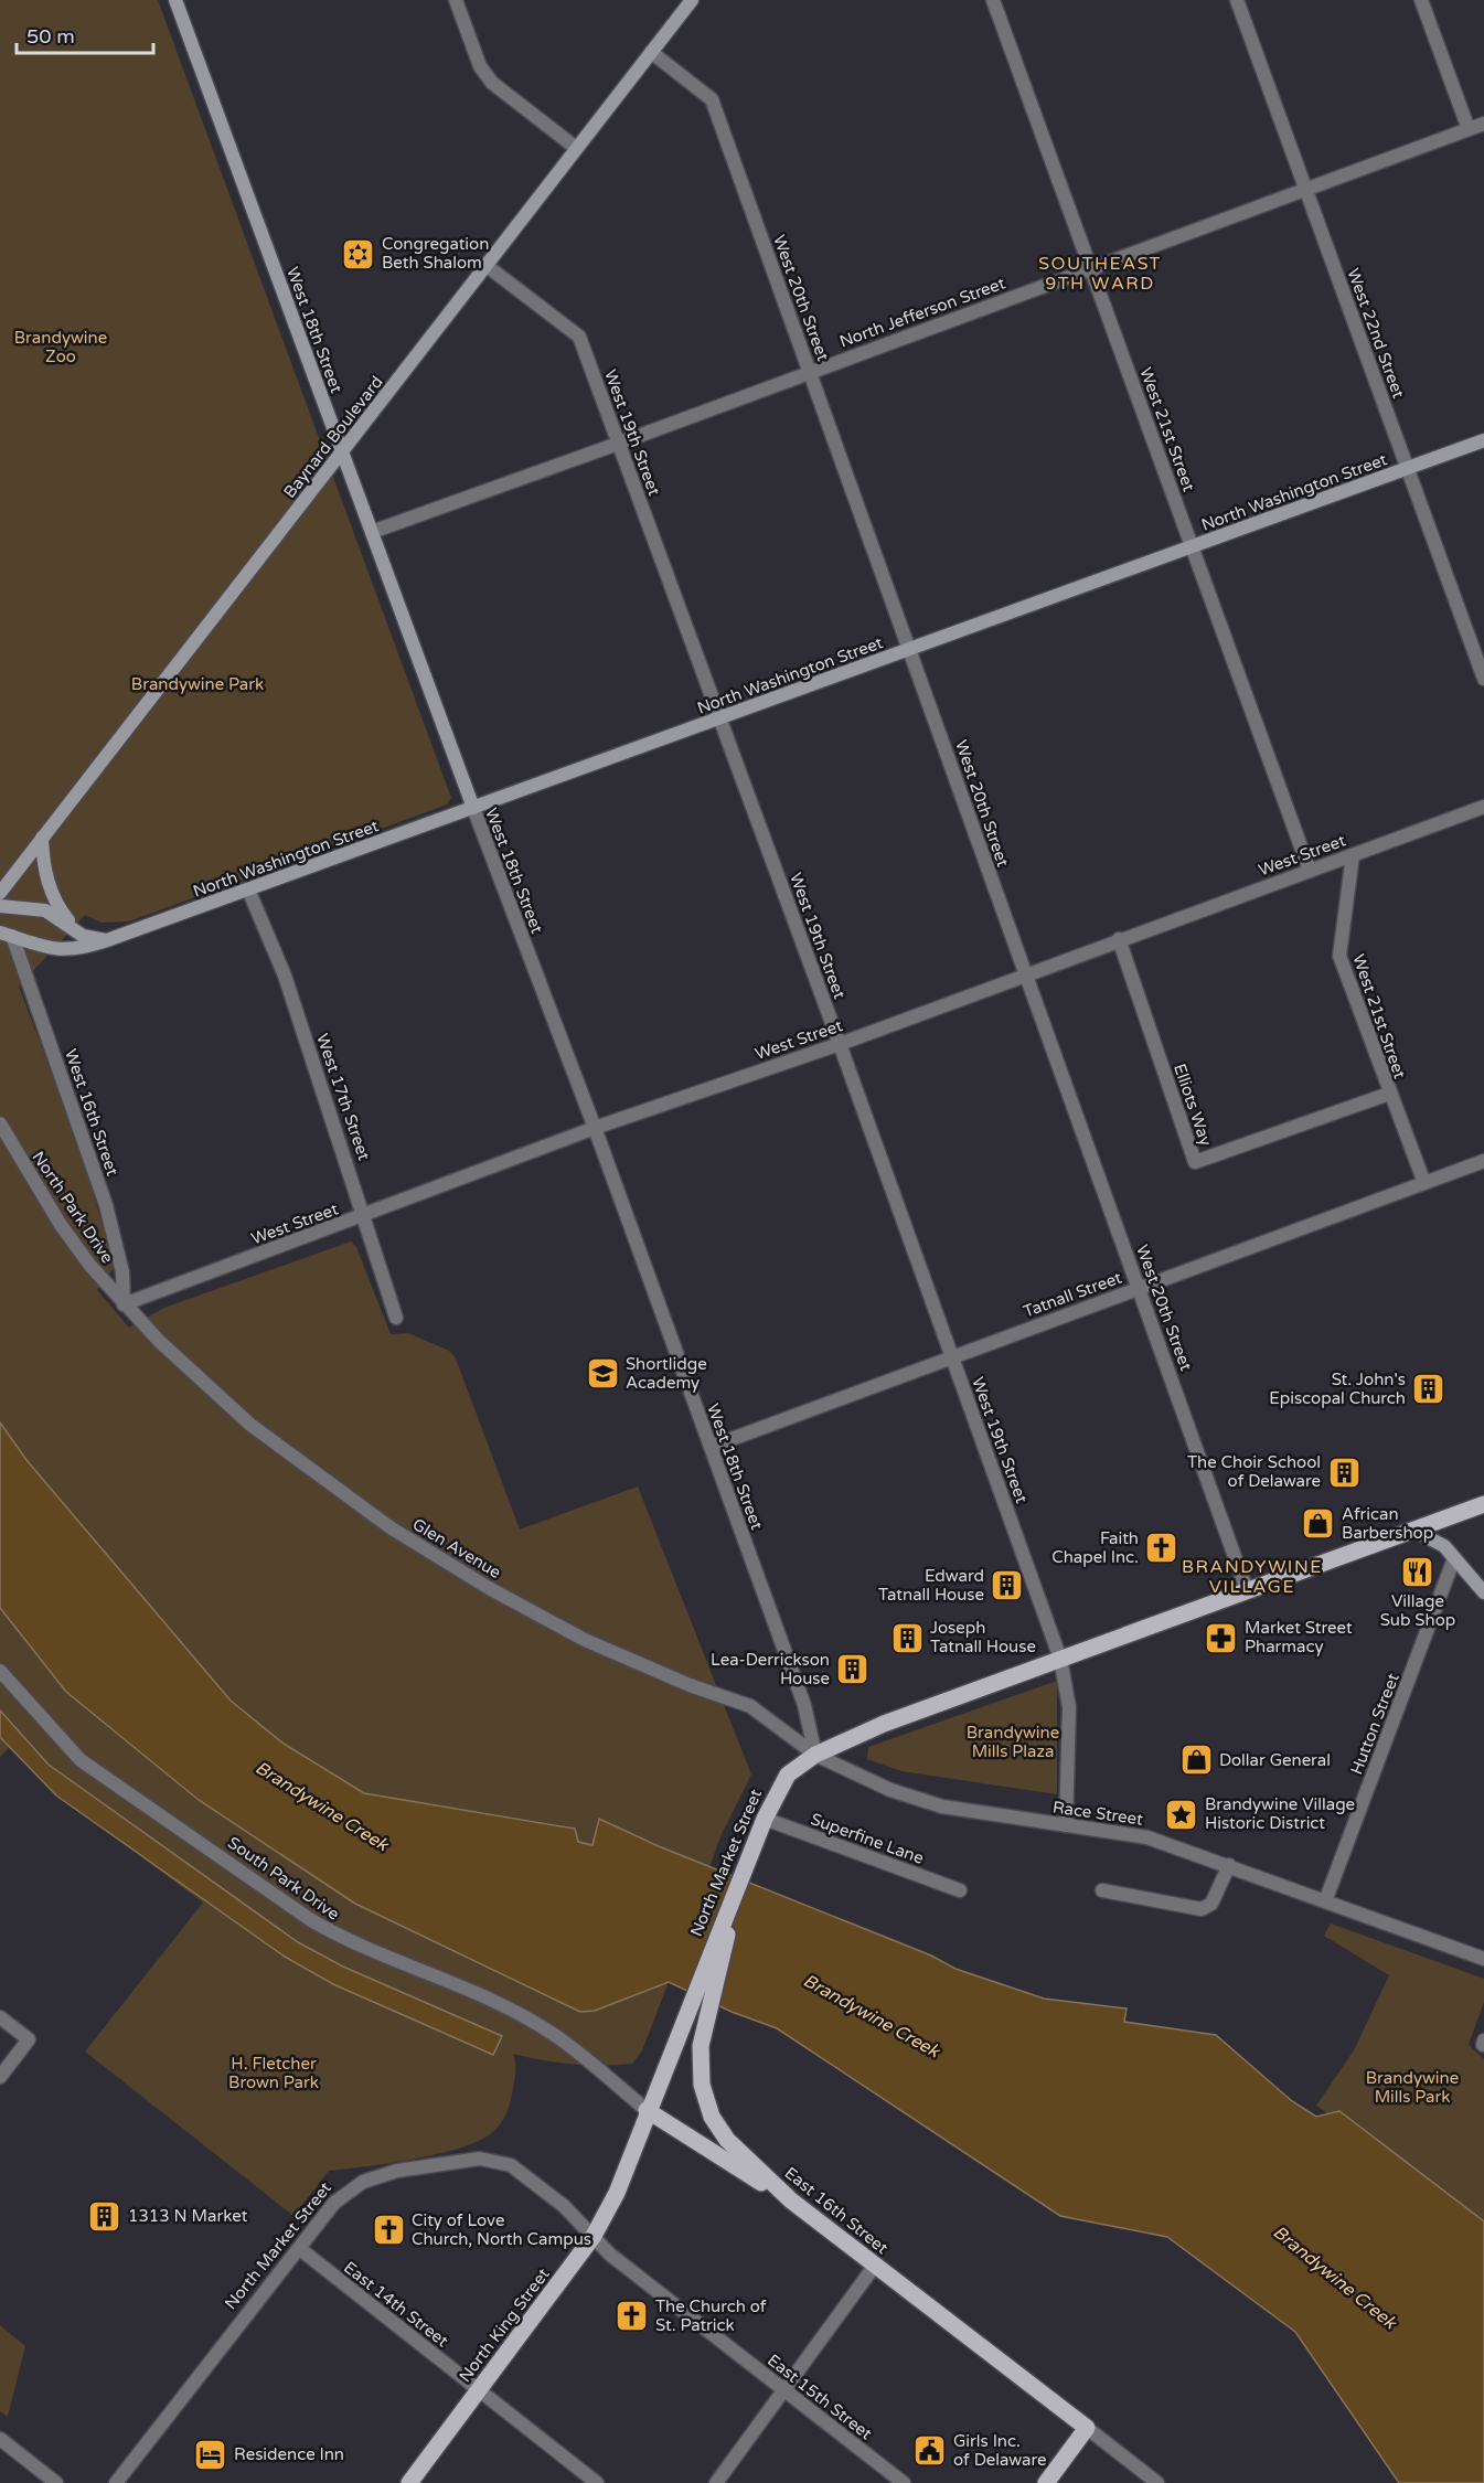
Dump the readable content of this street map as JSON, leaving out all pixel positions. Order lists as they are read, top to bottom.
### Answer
{
  "streets": {
    "main road": ["North Market Street", "East 16th Street", "North King Street"],
    "street": [
      "West 20th Street",
      "North Jefferson Street",
      "West 18th Street",
      "West 22nd Street",
      "West 21st Street",
      "West 19th Street",
      "Baynard Boulevard",
      "North Washington Street",
      "West Street",
      "West 17th Street",
      "Elliots Way",
      "West 16th Street",
      "North Park Drive",
      "Tatnall Street",
      "Glen Avenue",
      "Hutton Street",
      "Race Street",
      "Superfine Lane",
      "South Park Drive",
      "East 14th Street",
      "East 15th Street"
    ]
  },
  "crossings": [
    ["West 20th Street", "North Jefferson Street"],
    ["West 20th Street", "Baynard Boulevard"],
    ["West 20th Street", "North Washington Street"],
    ["West 20th Street", "West Street"],
    ["West 20th Street", "Tatnall Street"],
    ["West 20th Street", "North Market Street"],
    ["North Jefferson Street", "West 18th Street"],
    ["North Jefferson Street", "West 22nd Street"],
    ["North Jefferson Street", "West 21st Street"],
    ["North Jefferson Street", "West 19th Street"],
    ["West 18th Street", "Baynard Boulevard"],
    ["West 18th Street", "North Washington Street"],
    ["West 18th Street", "West Street"],
    ["West 18th Street", "Tatnall Street"],
    ["West 18th Street", "Glen Avenue"],
    ["West 18th Street", "Race Street"],
    ["West 18th Street", "North Market Street"],
    ["West 22nd Street", "North Washington Street"],
    ["West 21st Street", "North Washington Street"],
    ["West 21st Street", "West Street"],
    ["West 21st Street", "Elliots Way"],
    ["West 21st Street", "Tatnall Street"],
    ["West 19th Street", "Baynard Boulevard"],
    ["West 19th Street", "North Washington Street"],
    ["West 19th Street", "West Street"],
    ["West 19th Street", "Tatnall Street"],
    ["West 19th Street", "Race Street"],
    ["West 19th Street", "North Market Street"],
    ["North Washington Street", "West 17th Street"],
    ["North Washington Street", "West 16th Street"],
    ["West Street", "West 17th Street"],
    ["West Street", "Elliots Way"],
    ["West Street", "West 16th Street"],
    ["West Street", "North Park Drive"],
    ["West Street", "Glen Avenue"],
    ["West 16th Street", "North Park Drive"],
    ["West 16th Street", "Glen Avenue"],
    ["North Park Drive", "Glen Avenue"],
    ["Glen Avenue", "Race Street"],
    ["Glen Avenue", "North Market Street"],
    ["Hutton Street", "Race Street"],
    ["Race Street", "North Market Street"],
    ["Superfine Lane", "North Market Street"],
    ["North Market Street", "South Park Drive"],
    ["North Market Street", "East 16th Street"],
    ["North Market Street", "East 14th Street"],
    ["North Market Street", "North King Street"],
    ["North Market Street", "East 15th Street"],
    ["South Park Drive", "North King Street"],
    ["East 14th Street", "North King Street"],
    ["North King Street", "East 15th Street"]
  ],
  "districts": ["SOUTHEAST 9TH WARD", "BRANDYWINE VILLAGE"],
  "water": ["Brandywine Creek"],
  "parks": [
    "Brandywine Zoo",
    "Brandywine Park",
    "Brandywine Mills Plaza",
    "H. Fletcher Brown Park",
    "Brandywine Mills Park"
  ],
  "places": {
    "synagogue": ["Congregation Beth Shalom"],
    "school or university": ["Shortlidge Academy"],
    "building": [
      "St. John's Episcopal Church",
      "The Choir School of Delaware",
      "Edward Tatnall House",
      "Joseph Tatnall House",
      "Lea-Derrickson House",
      "1313 N Market"
    ],
    "shop": ["African Barbershop", "Dollar General"],
    "church": ["Faith Chapel Inc.", "City of Love Church, North Campus", "The Church of St. Patrick"],
    "restaurant": ["Village Sub Shop"],
    "pharmacy": ["Market Street Pharmacy"],
    "place": ["Brandywine Village Historic District"],
    "public building": ["Girls Inc. of Delaware"],
    "hotel": ["Residence Inn"]
  },
  "scale_bar": "50 m"
}
